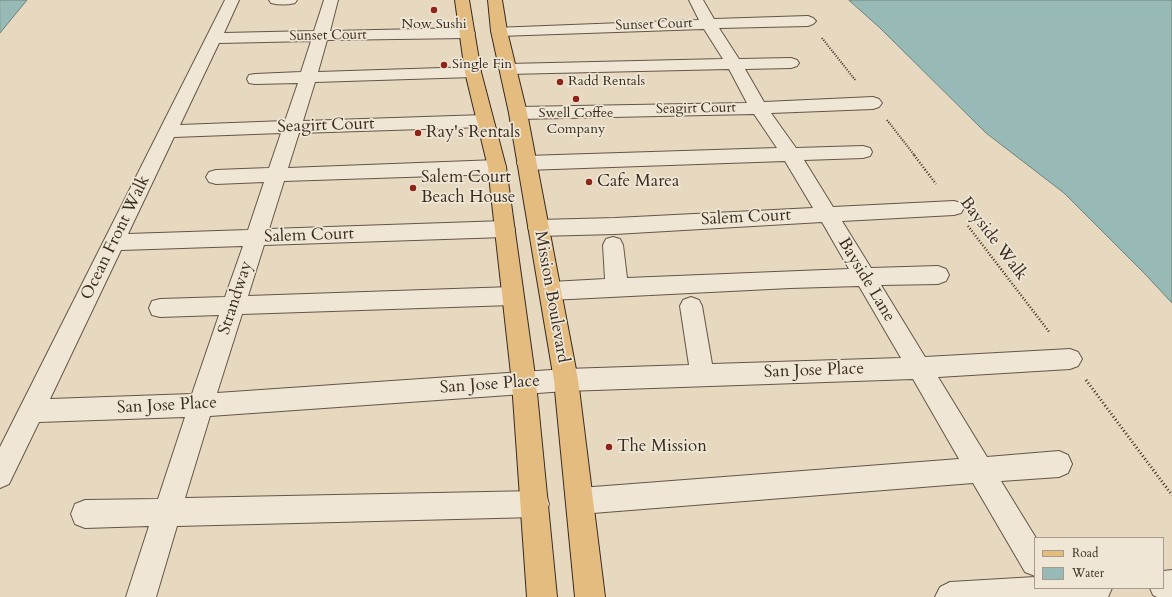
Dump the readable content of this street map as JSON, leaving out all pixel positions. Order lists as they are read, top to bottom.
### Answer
{
  "streets": {
    "main road": ["Mission Boulevard"],
    "street": [
      "Sunset Court",
      "Seagirt Court",
      "Salem Court",
      "Ocean Front Walk",
      "Bayside Lane",
      "Strandway",
      "San Jose Place"
    ],
    "path": ["Bayside Walk"]
  },
  "crossings": [
    ["Sunset Court", "Ocean Front Walk"],
    ["Sunset Court", "Bayside Walk"],
    ["Sunset Court", "Bayside Lane"],
    ["Sunset Court", "Mission Boulevard"],
    ["Sunset Court", "Strandway"],
    ["Seagirt Court", "Ocean Front Walk"],
    ["Seagirt Court", "Bayside Walk"],
    ["Seagirt Court", "Bayside Lane"],
    ["Seagirt Court", "Mission Boulevard"],
    ["Seagirt Court", "Strandway"],
    ["Salem Court", "Ocean Front Walk"],
    ["Salem Court", "Bayside Walk"],
    ["Salem Court", "Bayside Lane"],
    ["Salem Court", "Mission Boulevard"],
    ["Salem Court", "Strandway"],
    ["Ocean Front Walk", "San Jose Place"],
    ["Bayside Walk", "San Jose Place"],
    ["Bayside Lane", "San Jose Place"],
    ["Mission Boulevard", "San Jose Place"],
    ["Strandway", "San Jose Place"]
  ],
  "places": [
    "Now Sushi",
    "Single Fin",
    "Radd Rentals",
    "Swell Coffee Company",
    "Ray's Rentals",
    "Cafe Marea",
    "Salem Court Beach House",
    "The Mission"
  ],
  "legend": ["Road", "Water"]
}
